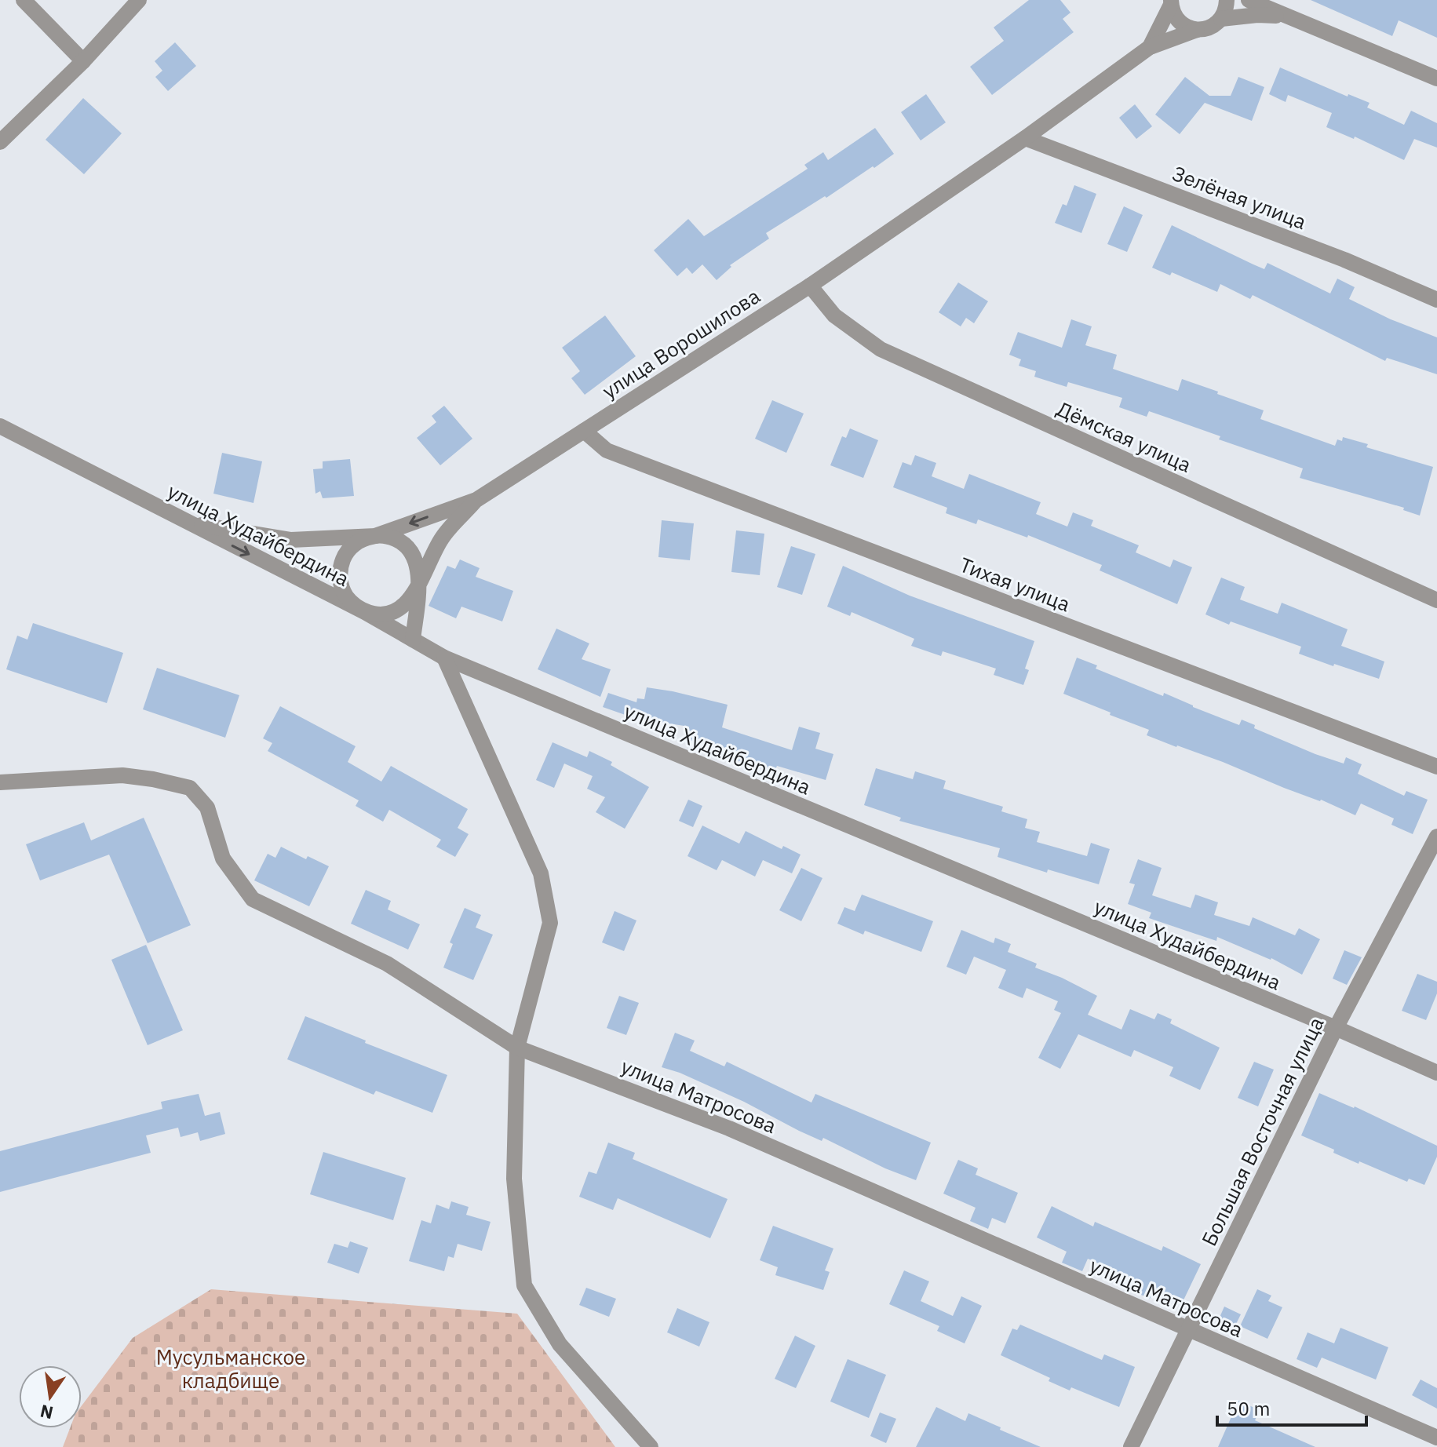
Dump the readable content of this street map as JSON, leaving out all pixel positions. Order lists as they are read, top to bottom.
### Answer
{
  "streets": {
    "street": [
      "Зелёная улица",
      "улица Ворошилова",
      "Дёмская улица",
      "улица Худайбердина",
      "Тихая улица",
      "улица Матросова",
      "Большая Восточная улица"
    ]
  },
  "crossings": [
    ["Зелёная улица", "улица Ворошилова"],
    ["улица Ворошилова", "Дёмская улица"],
    ["улица Ворошилова", "улица Худайбердина"],
    ["улица Ворошилова", "Тихая улица"],
    ["улица Худайбердина", "Большая Восточная улица"],
    ["улица Матросова", "Большая Восточная улица"]
  ],
  "parks": ["Мусульманское кладбище"],
  "scale_bar": "50 m",
  "north": "bottom"
}
